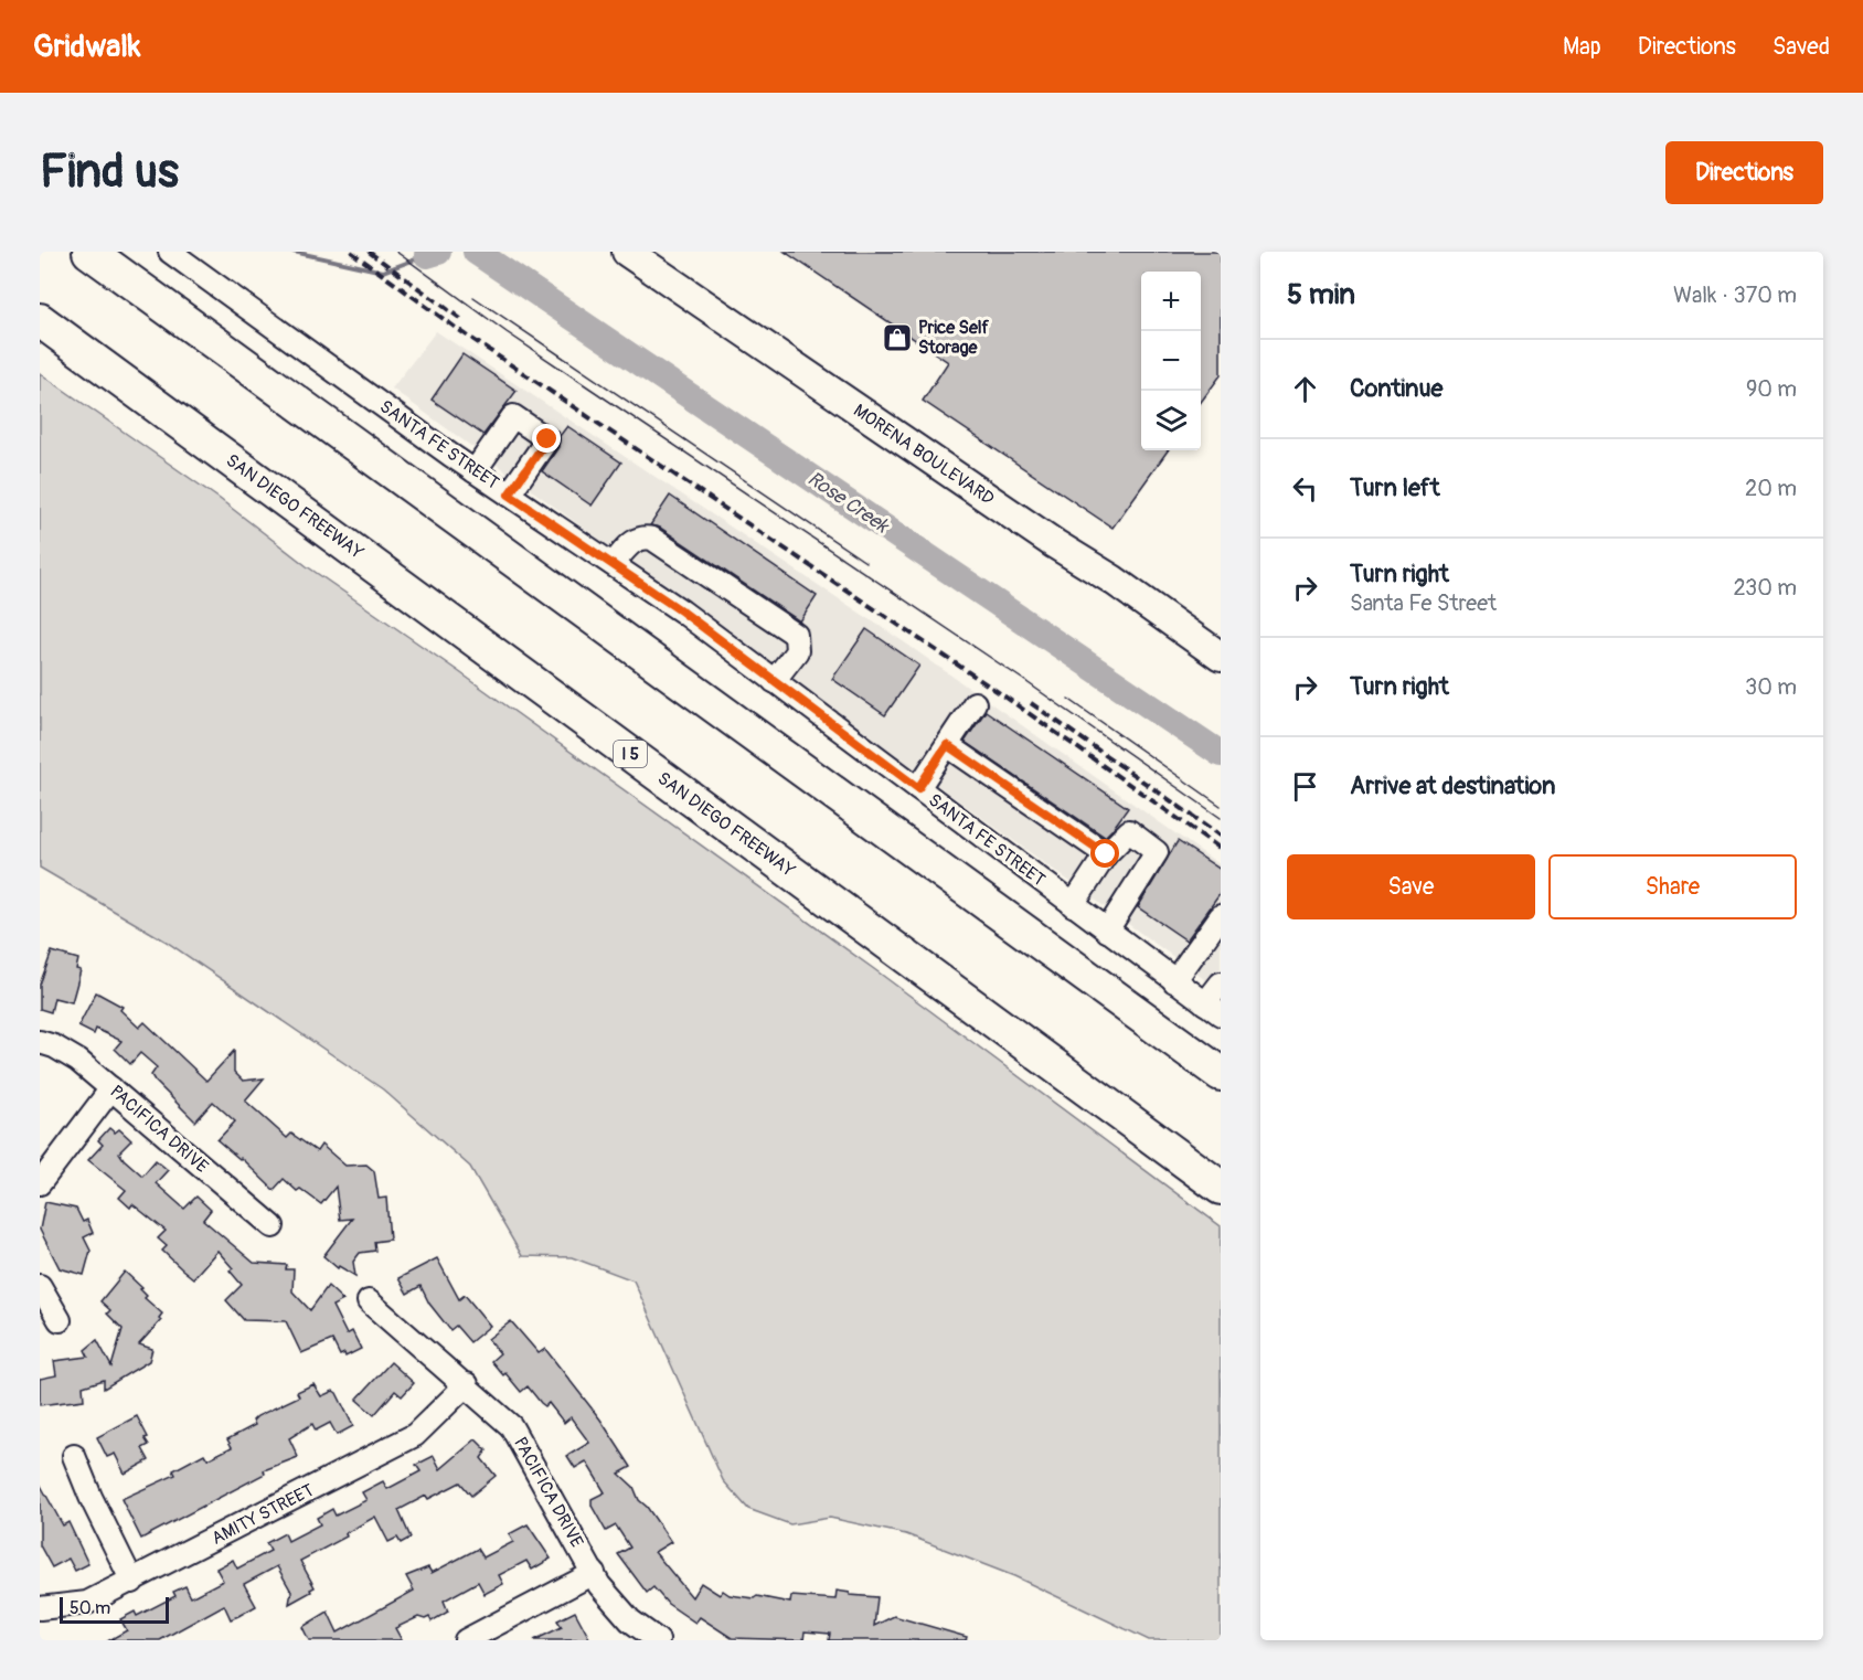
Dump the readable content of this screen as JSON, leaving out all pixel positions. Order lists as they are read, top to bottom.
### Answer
{
  "streets": {
    "highway": ["SAN DIEGO FREEWAY", "I 5"],
    "main road": ["MORENA BOULEVARD"],
    "street": ["SANTA FE STREET", "PACIFICA DRIVE", "AMITY STREET"]
  },
  "crossings": [
    ["PACIFICA DRIVE", "AMITY STREET"]
  ],
  "water": ["Rose Creek"],
  "places": {
    "shop": ["Price Self Storage"]
  },
  "scale_bar": "50 m",
  "page": {
    "header": "Gridwalk",
    "nav": ["Map", "Directions", "Saved"],
    "buttons": [
      "Directions",
      ["Save", "Share"]
    ],
    "title": "Find us",
    "heading": ["5 min", "Walk · 370 m"],
    "map_buttons": ["+", "−"],
    "list": [
      ["Continue", "90 m"],
      ["Turn left", "20 m"],
      ["Turn right", "Santa Fe Street", "230 m"],
      ["Turn right", "30 m"],
      "Arrive at destination"
    ],
    "scale": "50 m"
  }
}
